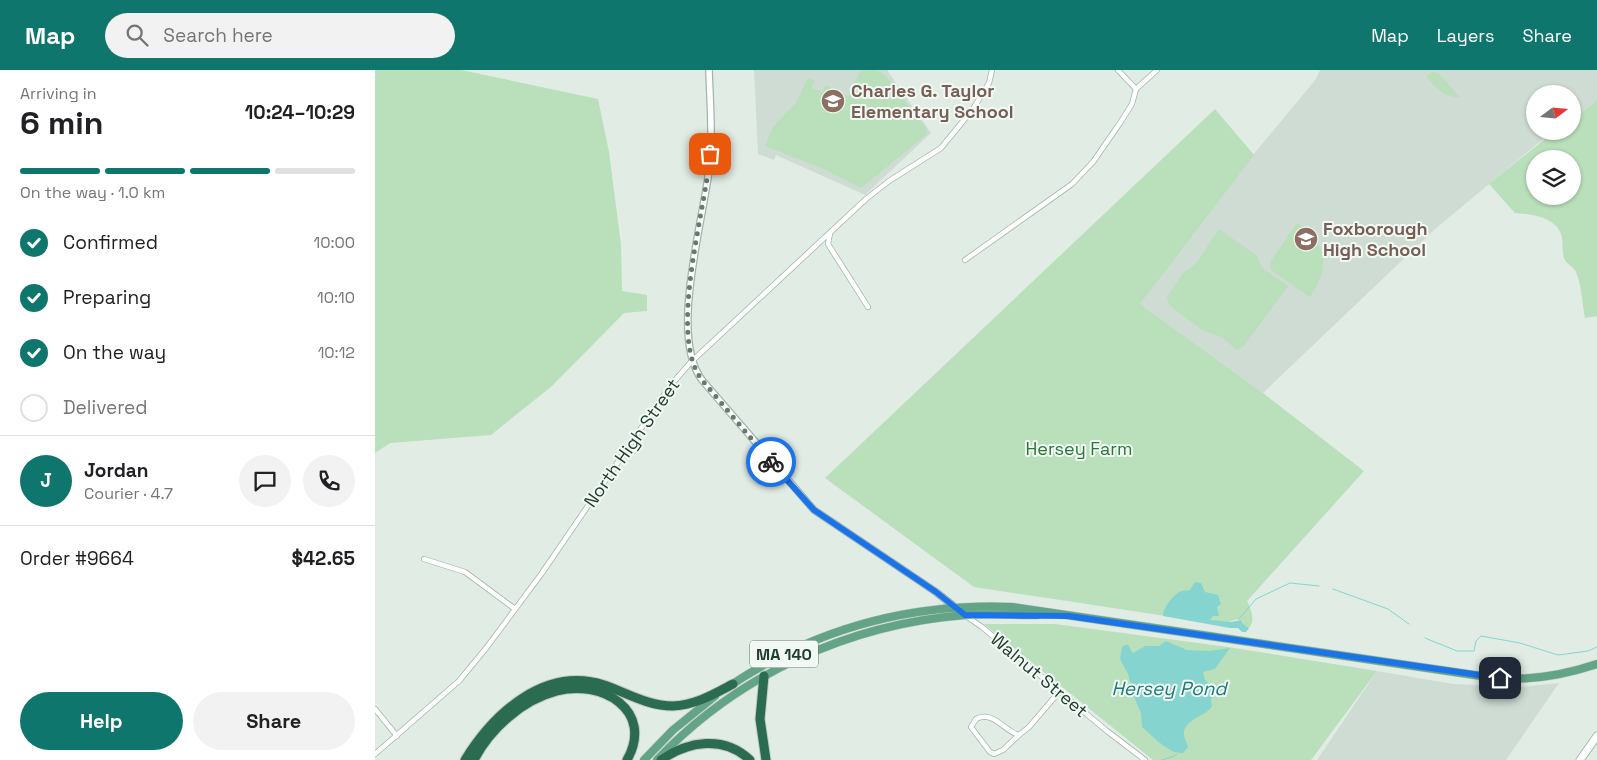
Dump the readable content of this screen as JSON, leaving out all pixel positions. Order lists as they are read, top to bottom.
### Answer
{
  "streets": {
    "main road": ["MA 140"],
    "street": ["North High Street", "Walnut Street"]
  },
  "crossings": [
    ["North High Street", "Walnut Street"],
    ["MA 140", "Walnut Street"]
  ],
  "water": ["Hersey Pond"],
  "parks": ["Hersey Farm"],
  "places": {
    "school or university": ["Charles G. Taylor Elementary School", "Foxborough High School"]
  },
  "north": "right",
  "page": {
    "header": "Map",
    "search": "Search here",
    "nav": ["Map", "Layers", "Share"],
    "heading": ["6 min", "Arriving in", "10:24–10:29"],
    "panel": [
      "Jordan",
      "Courier · 4.7",
      "Order #9664",
      "$42.65"
    ],
    "bar": "On the way · 1.0 km",
    "list": [
      ["Confirmed", "10:00"],
      ["Preparing", "10:10"],
      ["On the way", "10:12"],
      "Delivered"
    ],
    "round": "J",
    "buttons": ["Help", "Share"]
  }
}
